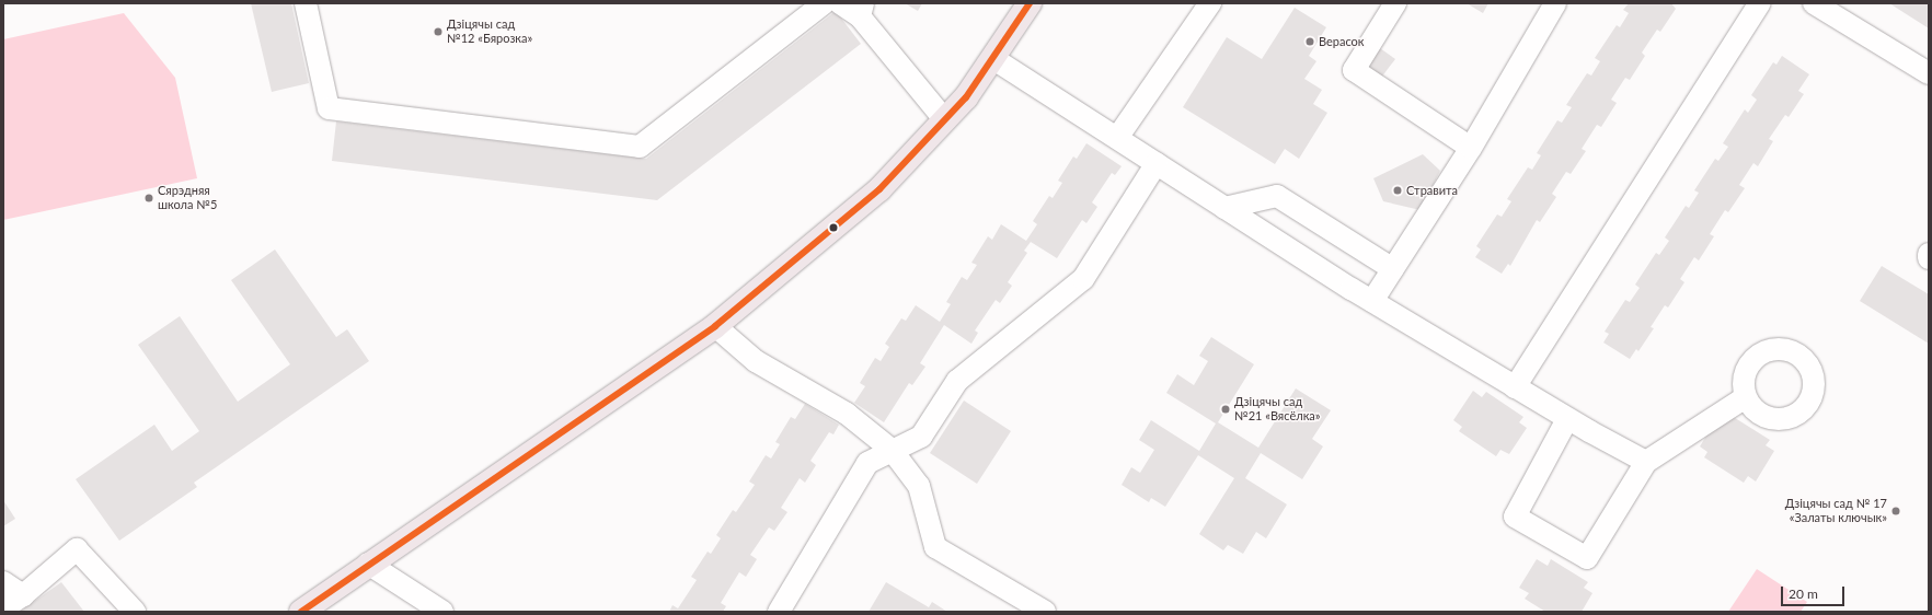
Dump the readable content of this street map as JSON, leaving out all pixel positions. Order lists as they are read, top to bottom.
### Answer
{
  "places": [
    "Дзіцячы сад №12 «Бярозка»",
    "Верасок",
    "Стравита",
    "Сярэдняя школа №5",
    "Дзіцячы сад №21 «Вясёлка»",
    "Дзіцячы сад № 17 «Залаты ключык»"
  ],
  "scale_bar": "20 m"
}
